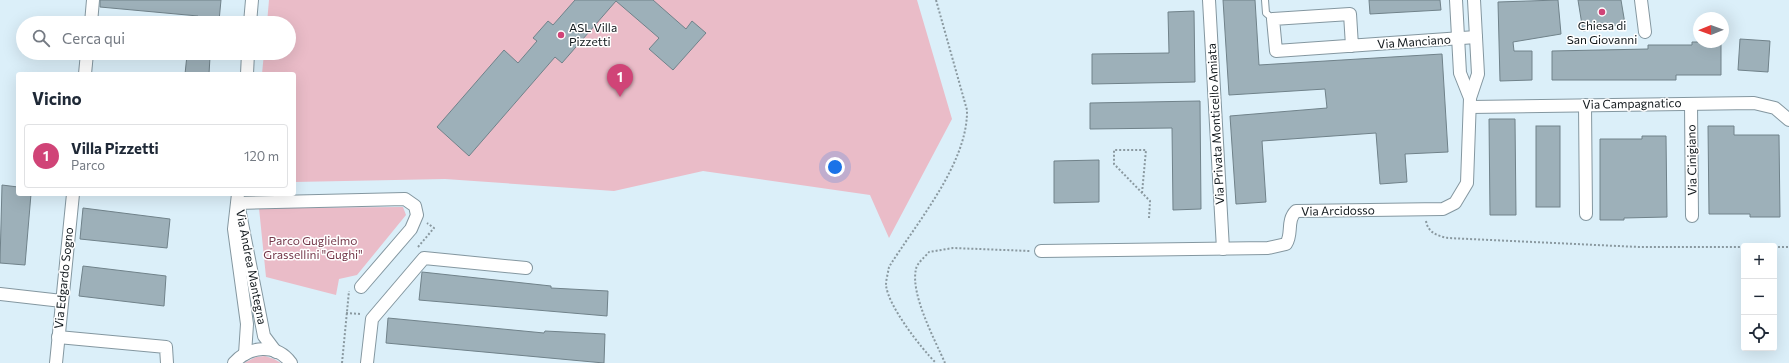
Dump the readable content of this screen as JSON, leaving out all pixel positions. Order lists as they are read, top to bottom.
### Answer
{
  "streets": {
    "street": [
      "Via Manciano",
      "Via Campagnatico",
      "Via Privata Monticello Amiata",
      "Via Cinigiano",
      "Via Arcidosso",
      "Via Andrea Mantegna",
      "Via Edgardo Sogno"
    ]
  },
  "crossings": [
    ["Via Manciano", "Via Arcidosso"],
    ["Via Campagnatico", "Via Cinigiano"],
    ["Via Campagnatico", "Via Arcidosso"],
    ["Via Privata Monticello Amiata", "Via Arcidosso"]
  ],
  "parks": ["Parco Guglielmo Grassellini \"Gughi\""],
  "places": ["Chiesa di San Giovanni", "ASL Villa Pizzetti"],
  "north": "left",
  "page": {
    "search": "Cerca qui",
    "pins": "1",
    "heading": "Vicino",
    "list": [
      {
        "mark": "1",
        "name": "Villa Pizzetti",
        "note": "Parco",
        "value": "120 m"
      }
    ],
    "map_buttons": ["+", "−"]
  }
}
